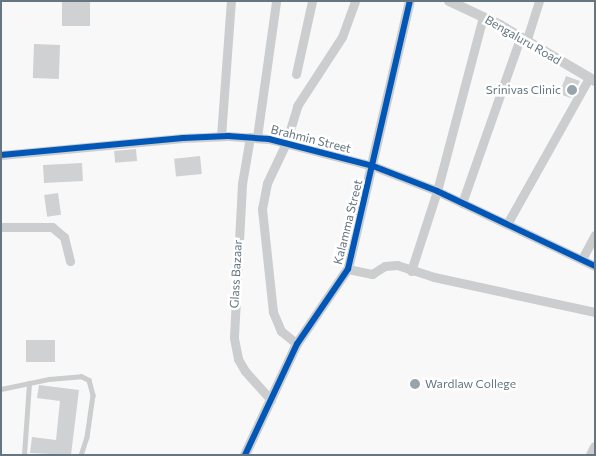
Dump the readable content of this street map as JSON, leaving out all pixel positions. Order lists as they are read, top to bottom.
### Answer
{
  "streets": {
    "street": [
      "Bengaluru Road",
      "Brahmin Street",
      "Kalamma Street",
      "Glass Bazaar"
    ]
  },
  "crossings": [
    ["Brahmin Street", "Kalamma Street"],
    ["Brahmin Street", "Glass Bazaar"],
    ["Kalamma Street", "Glass Bazaar"]
  ],
  "places": ["Srinivas Clinic", "Wardlaw College"]
}
